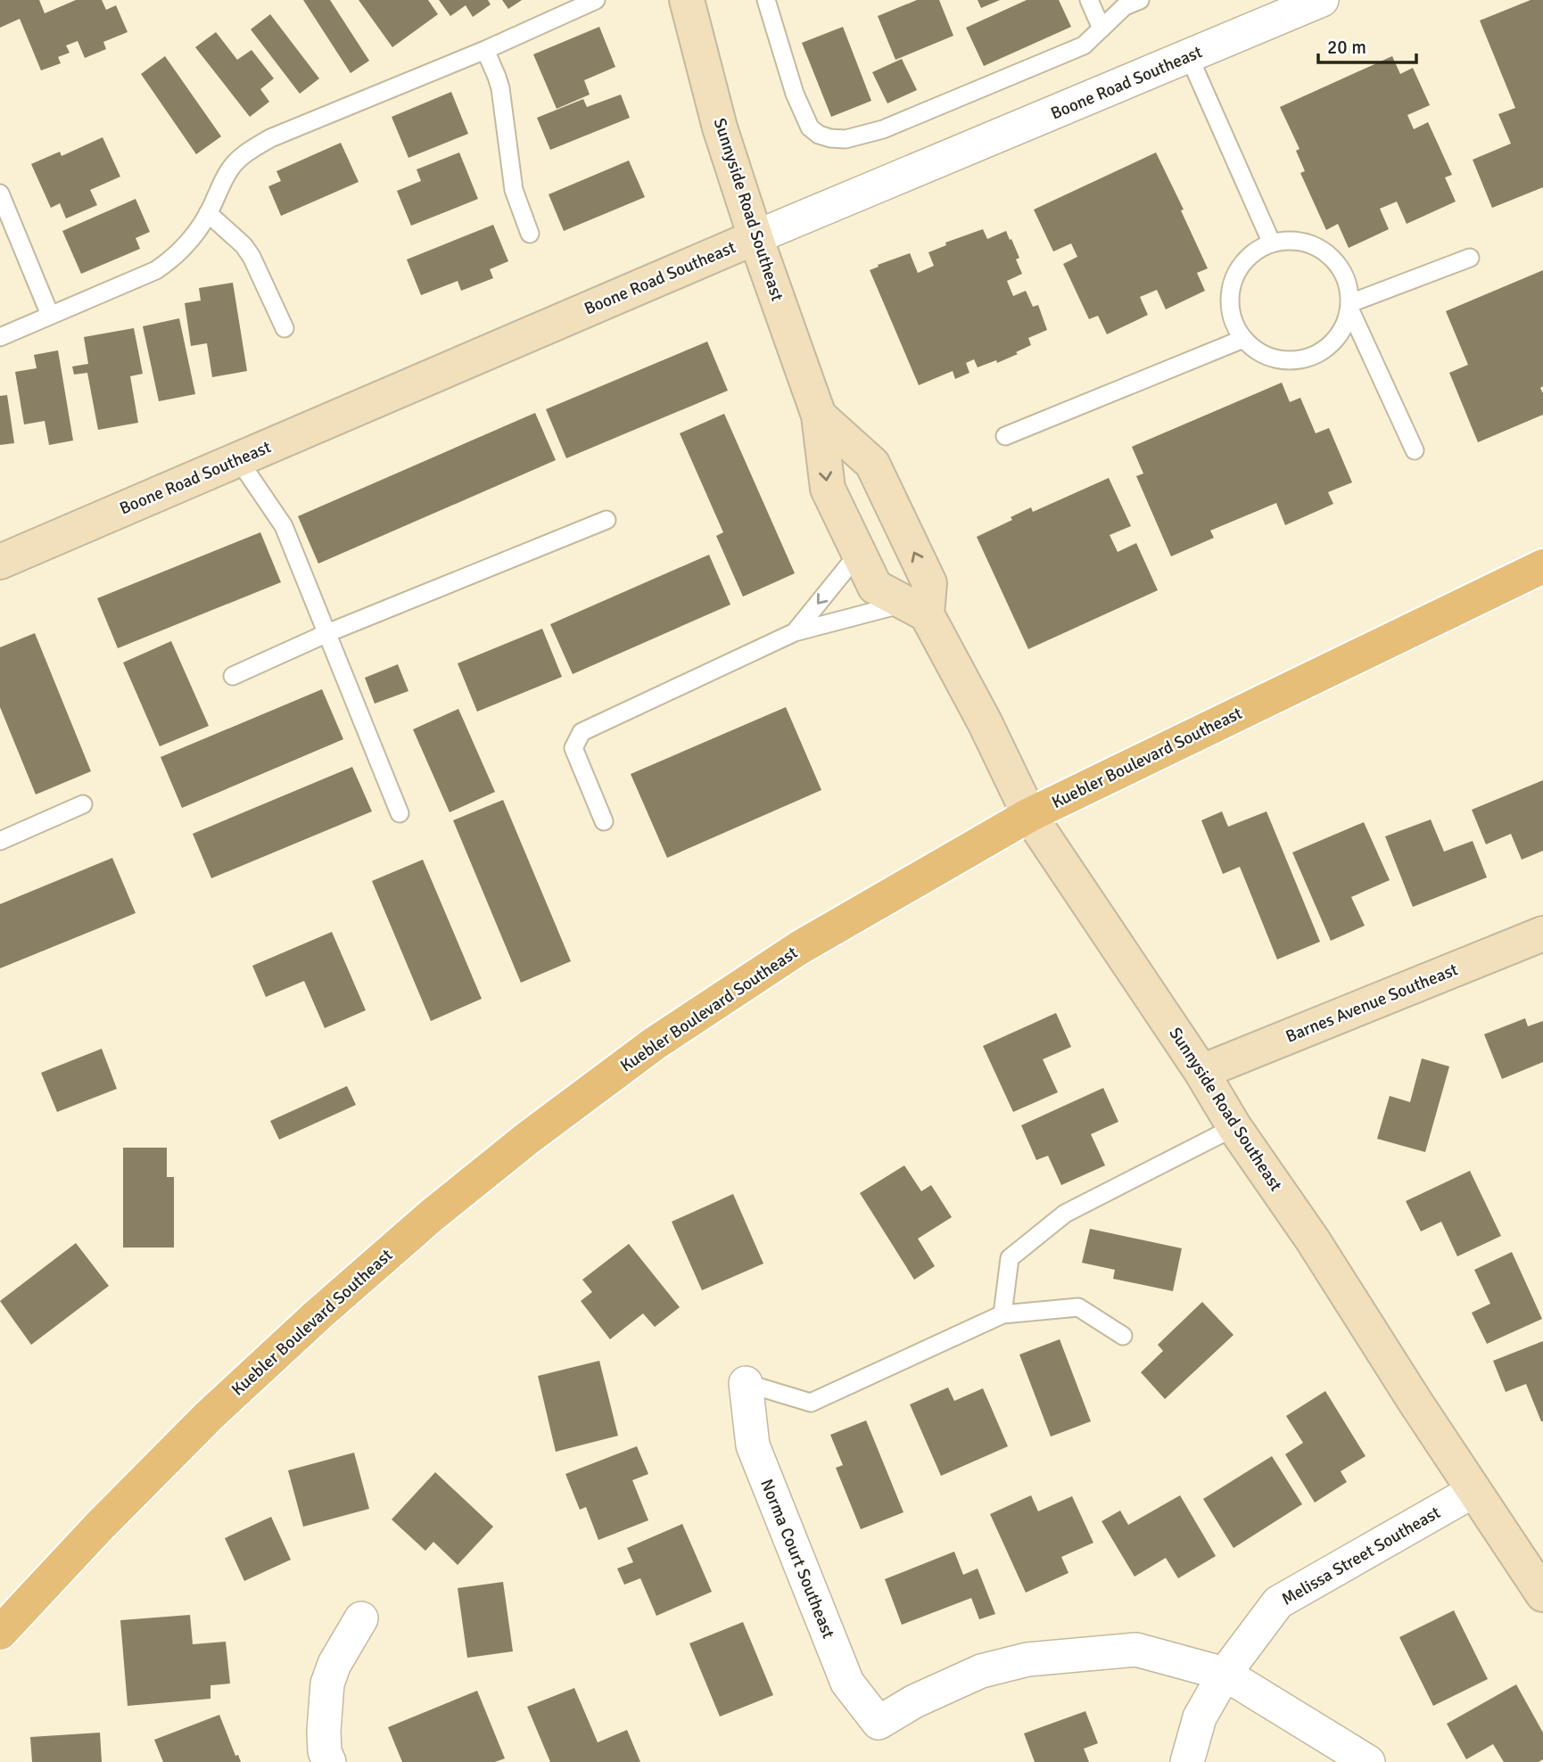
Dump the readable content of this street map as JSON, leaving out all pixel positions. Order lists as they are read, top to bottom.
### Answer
{
  "streets": {
    "main road": [
      "Boone Road Southeast",
      "Sunnyside Road Southeast",
      "Kuebler Boulevard Southeast",
      "Barnes Avenue Southeast"
    ],
    "street": ["Melissa Street Southeast", "Norma Court Southeast"]
  },
  "crossings": [
    ["Boone Road Southeast", "Sunnyside Road Southeast"],
    ["Sunnyside Road Southeast", "Kuebler Boulevard Southeast"],
    ["Sunnyside Road Southeast", "Barnes Avenue Southeast"],
    ["Sunnyside Road Southeast", "Melissa Street Southeast"],
    ["Melissa Street Southeast", "Norma Court Southeast"]
  ],
  "scale_bar": "20 m"
}
